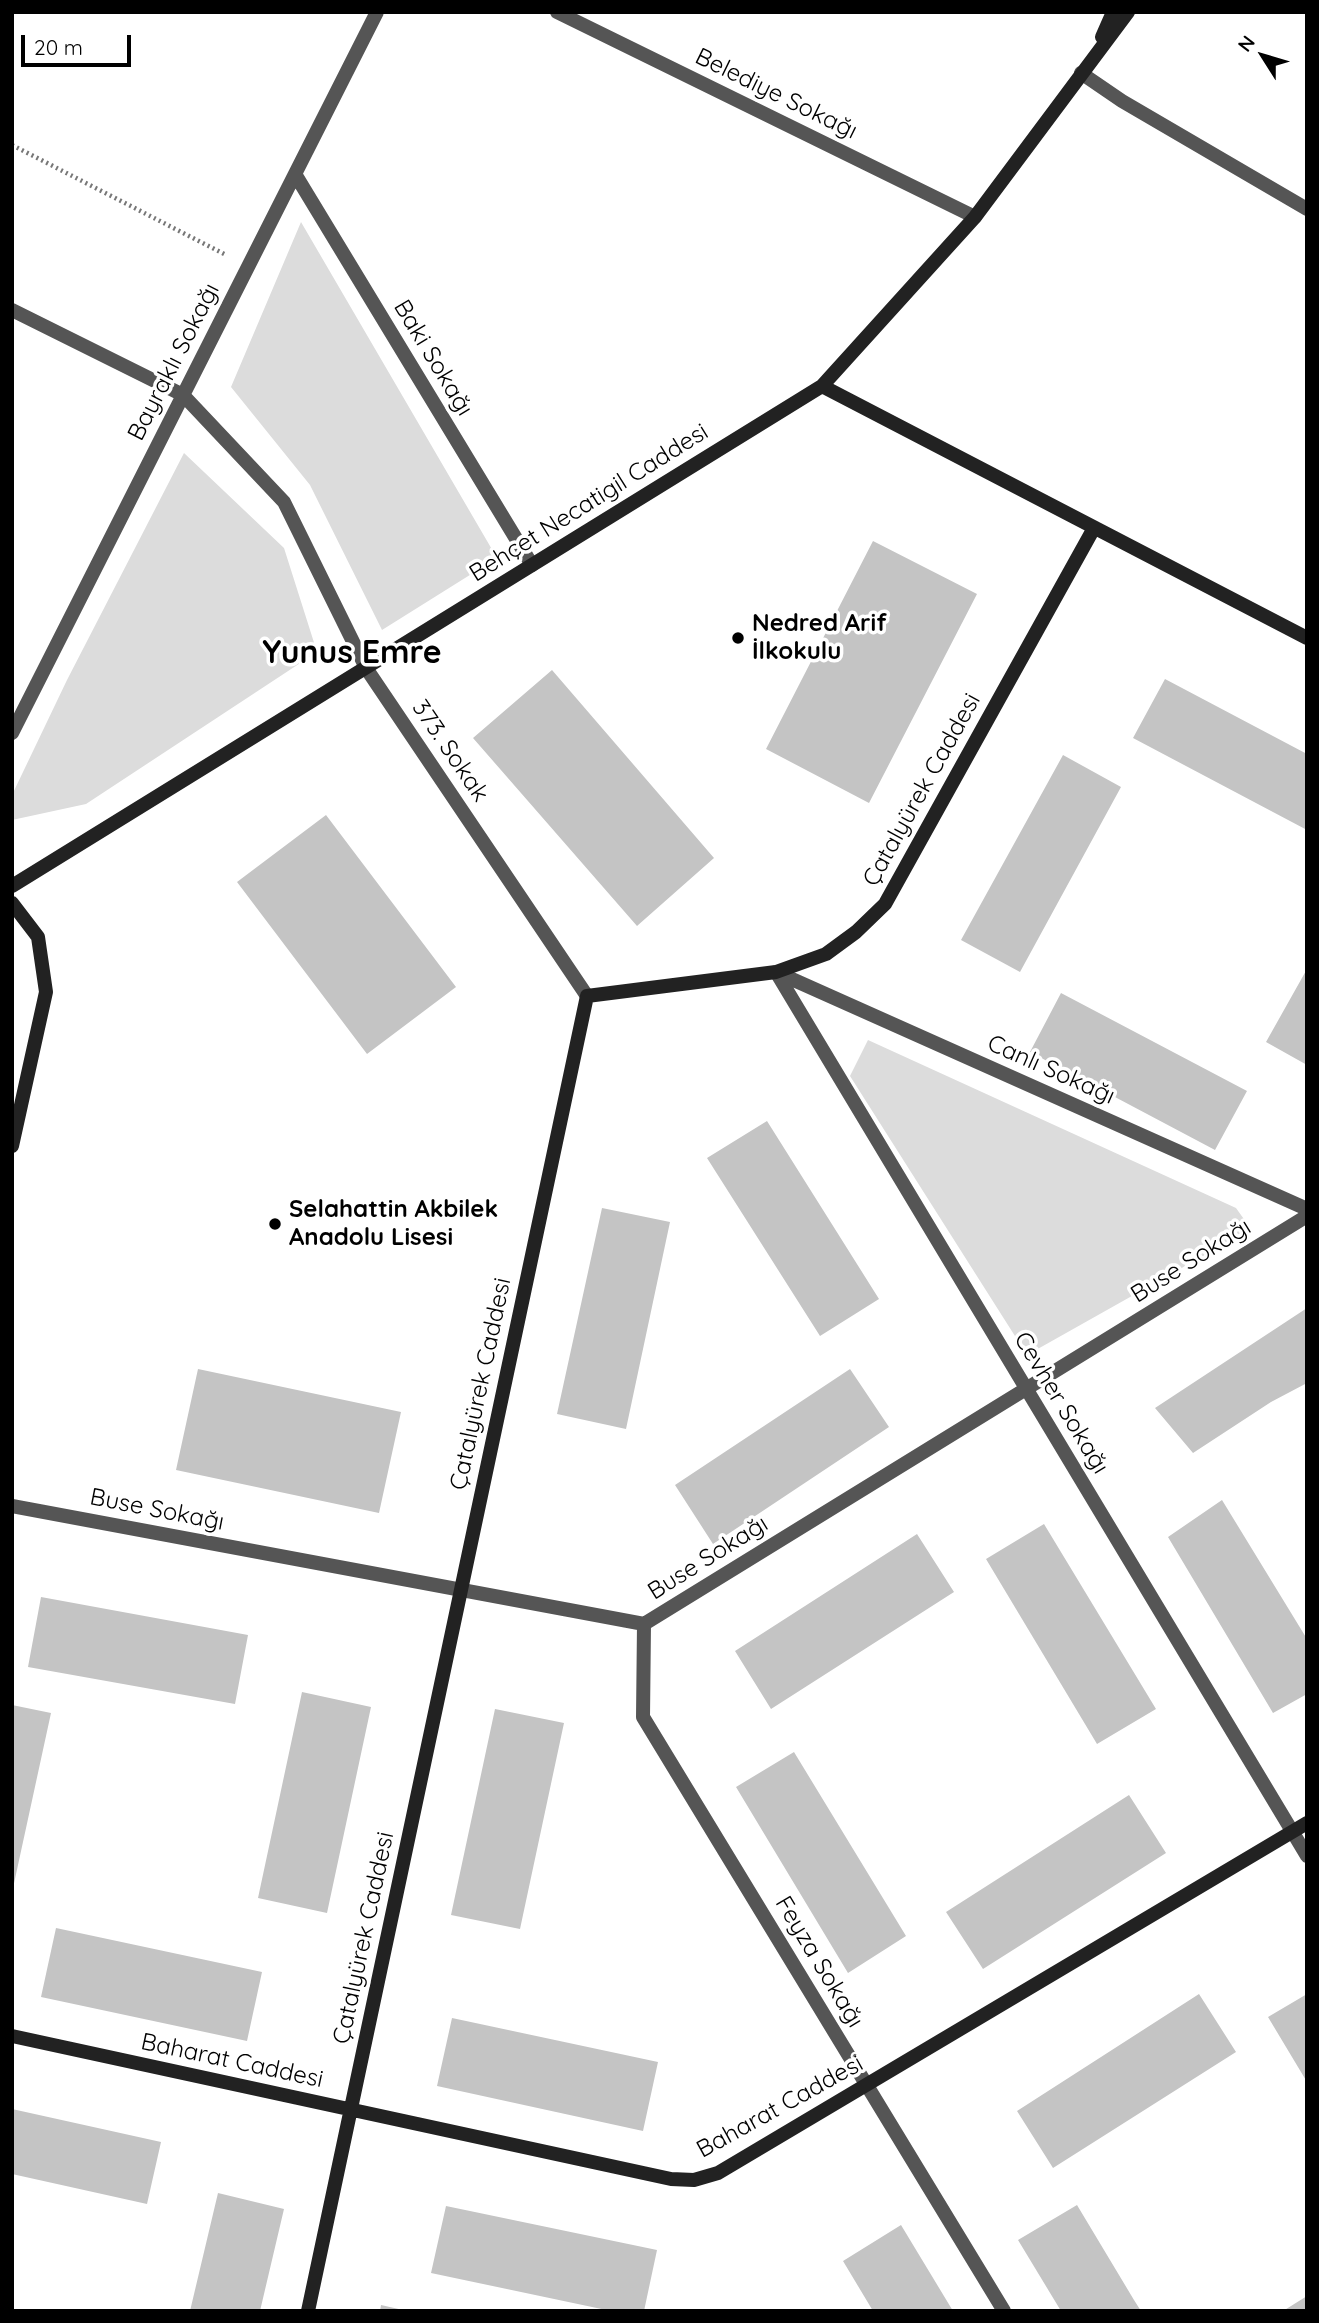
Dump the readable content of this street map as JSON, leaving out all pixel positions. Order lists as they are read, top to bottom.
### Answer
{
  "streets": {
    "street": [
      "Belediye Sokağı",
      "Baki Sokağı",
      "Bayraklı Sokağı",
      "Behçet Necatigil Caddesi",
      "373. Sokak",
      "Çatalyürek Caddesi",
      "Canlı Sokağı",
      "Buse Sokağı",
      "Cevher Sokağı",
      "Feyza Sokağı",
      "Baharat Caddesi"
    ]
  },
  "crossings": [
    ["Belediye Sokağı", "Behçet Necatigil Caddesi"],
    ["Baki Sokağı", "Bayraklı Sokağı"],
    ["Baki Sokağı", "Behçet Necatigil Caddesi"],
    ["Bayraklı Sokağı", "373. Sokak"],
    ["Behçet Necatigil Caddesi", "373. Sokak"],
    ["373. Sokak", "Çatalyürek Caddesi"],
    ["Çatalyürek Caddesi", "Canlı Sokağı"],
    ["Çatalyürek Caddesi", "Buse Sokağı"],
    ["Çatalyürek Caddesi", "Cevher Sokağı"],
    ["Çatalyürek Caddesi", "Baharat Caddesi"],
    ["Canlı Sokağı", "Cevher Sokağı"],
    ["Buse Sokağı", "Cevher Sokağı"],
    ["Buse Sokağı", "Feyza Sokağı"],
    ["Cevher Sokağı", "Baharat Caddesi"],
    ["Feyza Sokağı", "Baharat Caddesi"]
  ],
  "districts": ["Yunus Emre"],
  "places": ["Nedred Arif İlkokulu", "Selahattin Akbilek Anadolu Lisesi"],
  "scale_bar": "20 m",
  "north": "top left"
}
